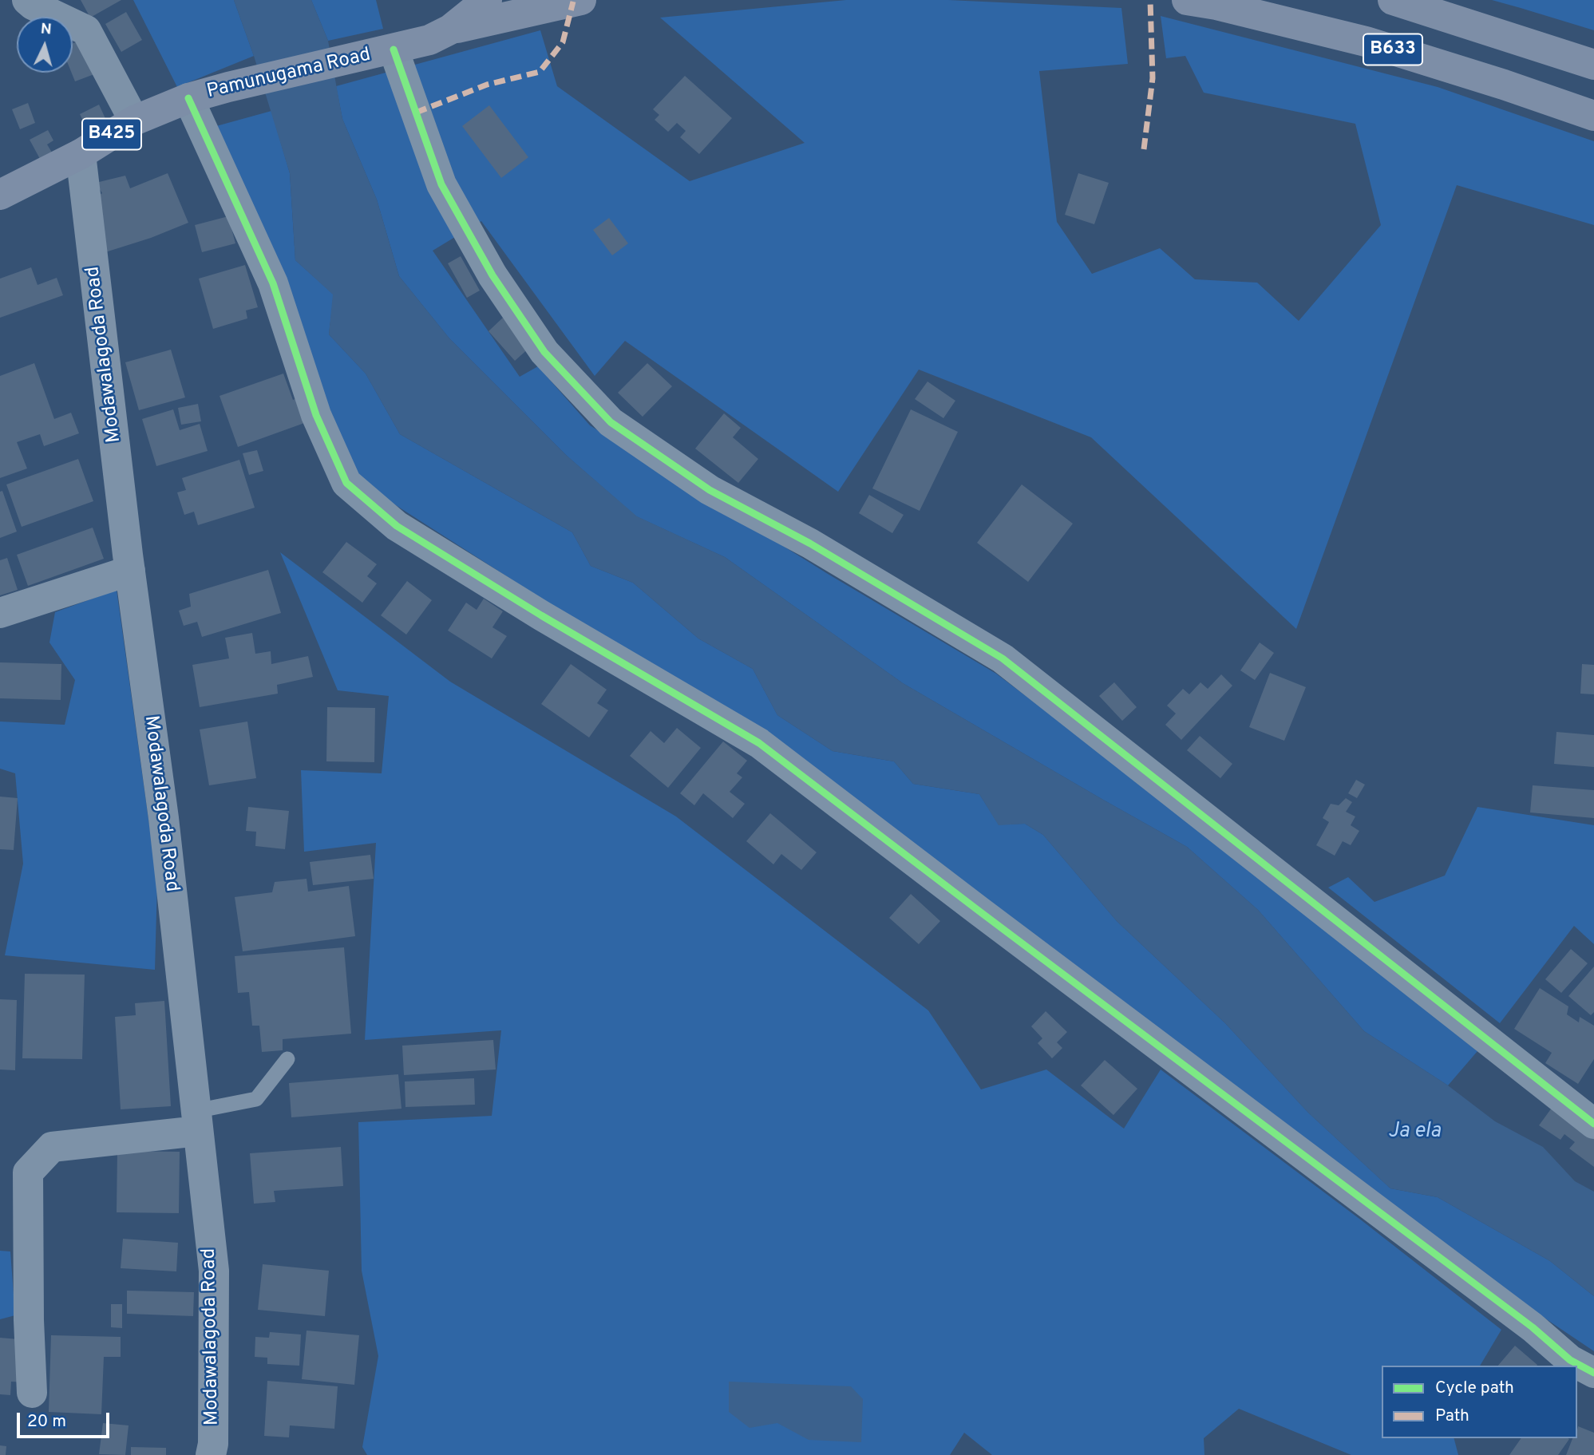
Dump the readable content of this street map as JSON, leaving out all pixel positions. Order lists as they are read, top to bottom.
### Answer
{
  "streets": {
    "main road": ["B633", "Pamunugama Road", "B425"],
    "street": ["Modawalagoda Road"]
  },
  "crossings": [
    ["Pamunugama Road", "Modawalagoda Road"]
  ],
  "water": ["Ja ela"],
  "legend": ["Cycle path", "Path"],
  "scale_bar": "20 m",
  "north": "top"
}
